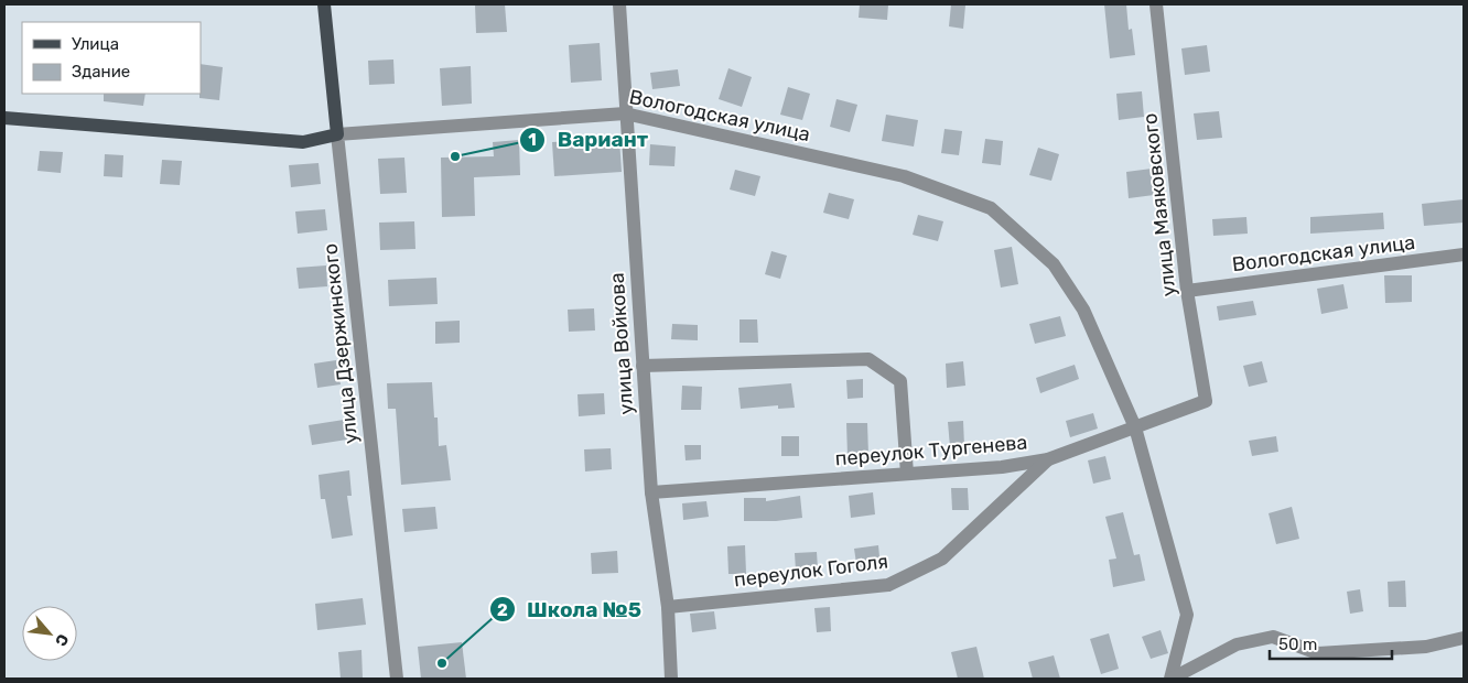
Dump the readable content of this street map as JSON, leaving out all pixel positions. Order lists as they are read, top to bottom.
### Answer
{
  "streets": {
    "main road": ["Вологодская улица", "улица Дзержинского"],
    "street": [
      "улица Маяковского",
      "улица Войкова",
      "переулок Тургенева",
      "переулок Гоголя"
    ]
  },
  "crossings": [
    ["Вологодская улица", "улица Маяковского"],
    ["Вологодская улица", "улица Дзержинского"],
    ["Вологодская улица", "улица Войкова"],
    ["Вологодская улица", "переулок Тургенева"],
    ["улица Маяковского", "переулок Тургенева"],
    ["улица Войкова", "переулок Тургенева"],
    ["улица Войкова", "переулок Гоголя"],
    ["переулок Тургенева", "переулок Гоголя"]
  ],
  "places": ["Вариант", "Школа №5"],
  "legend": ["Улица", "Здание"],
  "scale_bar": "50 m",
  "north": "bottom right"
}
